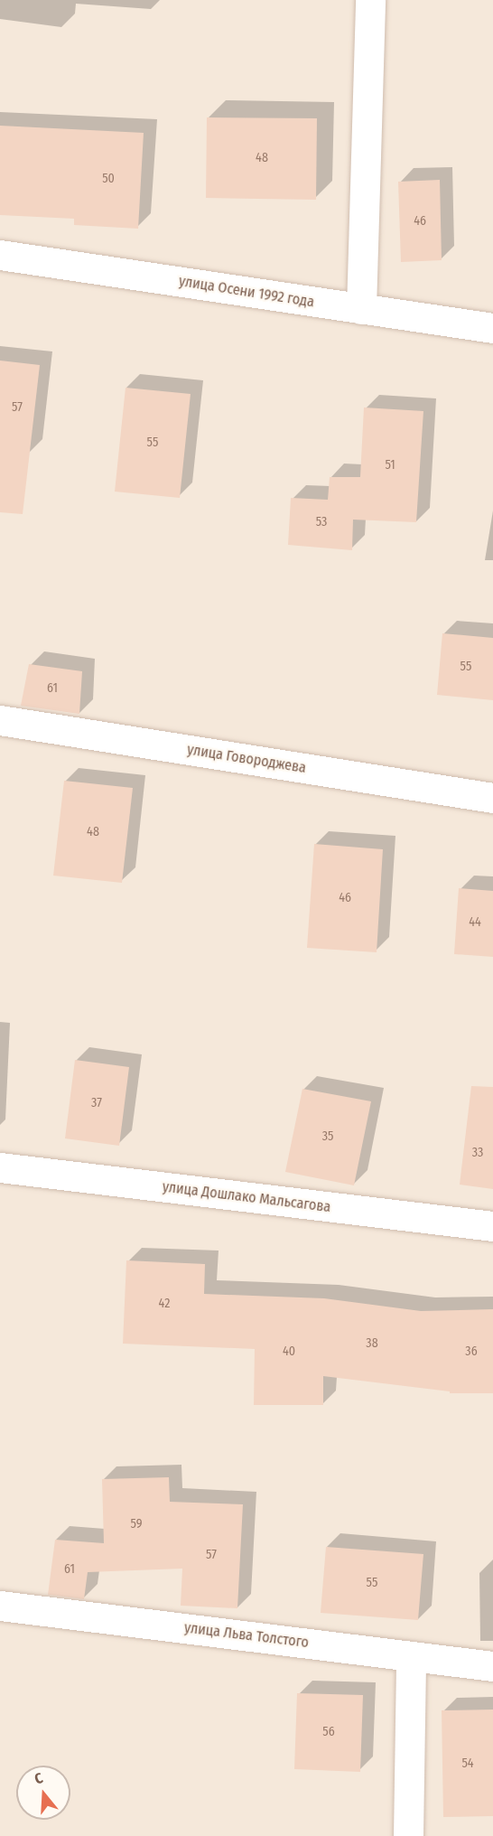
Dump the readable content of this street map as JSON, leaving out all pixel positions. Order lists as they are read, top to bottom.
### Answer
{
  "streets": {
    "street": [
      "улица Осени 1992 года",
      "улица Говороджева",
      "улица Дошлако Мальсагова",
      "улица Льва Толстого"
    ]
  },
  "house_numbers": [
    "48",
    "50",
    "46",
    "57",
    "55",
    "51",
    "53",
    "55",
    "61",
    "48",
    "46",
    "44",
    "37",
    "35",
    "33",
    "42",
    "38",
    "40",
    "36",
    "59",
    "57",
    "61",
    "55",
    "56",
    "54"
  ],
  "north": "top"
}
